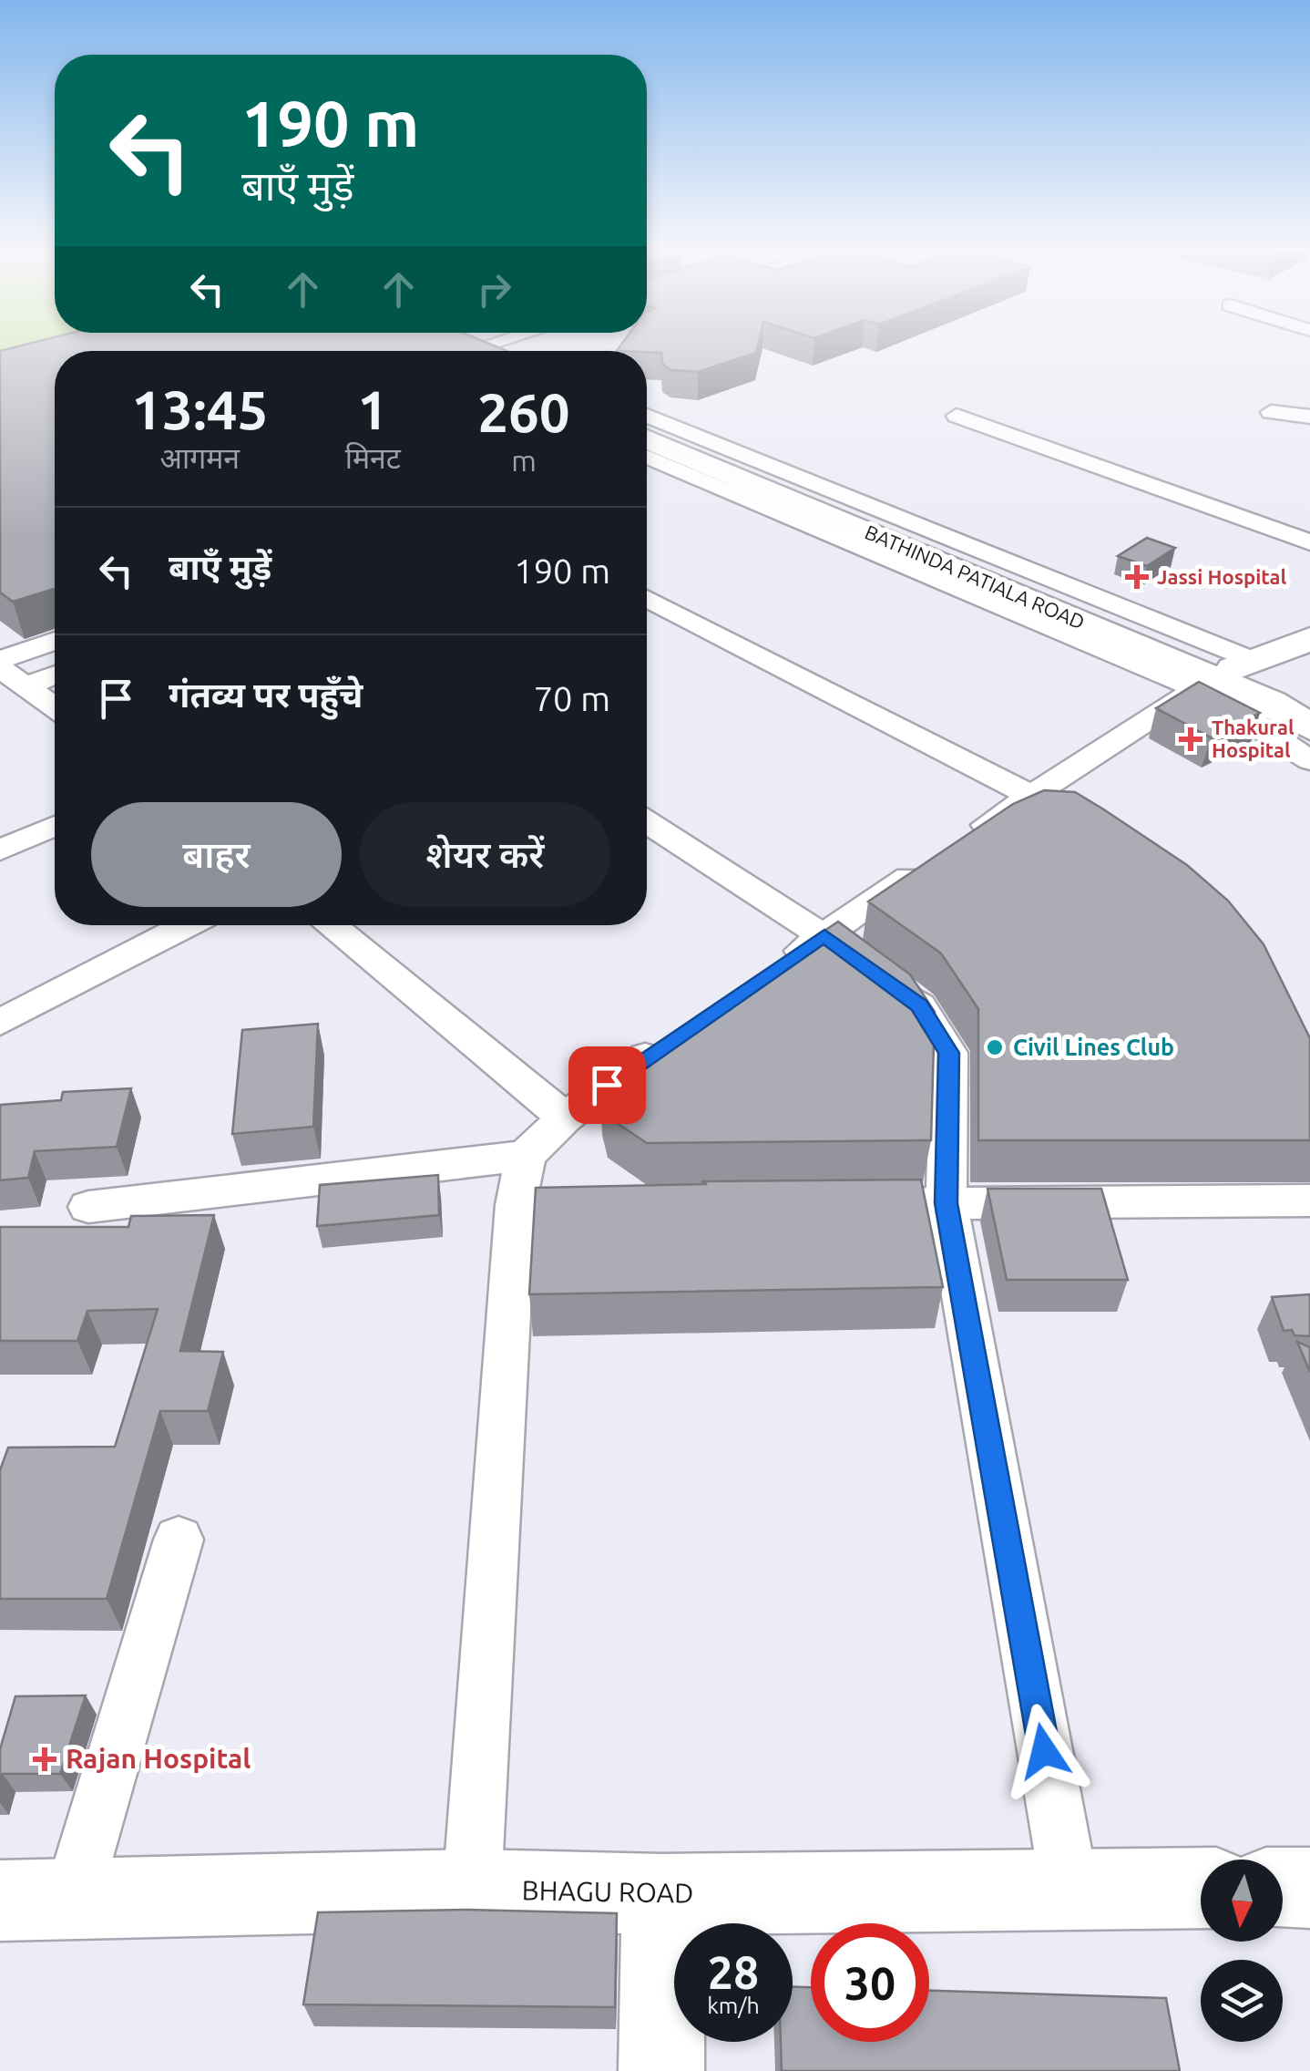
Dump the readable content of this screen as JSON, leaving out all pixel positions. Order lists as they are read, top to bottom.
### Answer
{
  "streets": {
    "main road": ["BATHINDA PATIALA ROAD", "BHAGU ROAD"]
  },
  "places": {
    "health": ["Jassi Hospital", "Thakural Hospital", "Rajan Hospital"],
    "other": ["Civil Lines Club"]
  },
  "north": "bottom",
  "page": {
    "turn": ["190 m", "बाएँ मुड़ें"],
    "eta": [
      "13:45",
      "आगमन",
      "1",
      "मिनट",
      "260",
      "m"
    ],
    "list": [
      {
        "name": "बाएँ मुड़ें",
        "value": "190 m"
      },
      {
        "name": "गंतव्य पर पहुँचे",
        "value": "70 m"
      }
    ],
    "buttons": ["बाहर", "शेयर करें"],
    "speed": "28 km/h",
    "limit": "30"
  }
}
